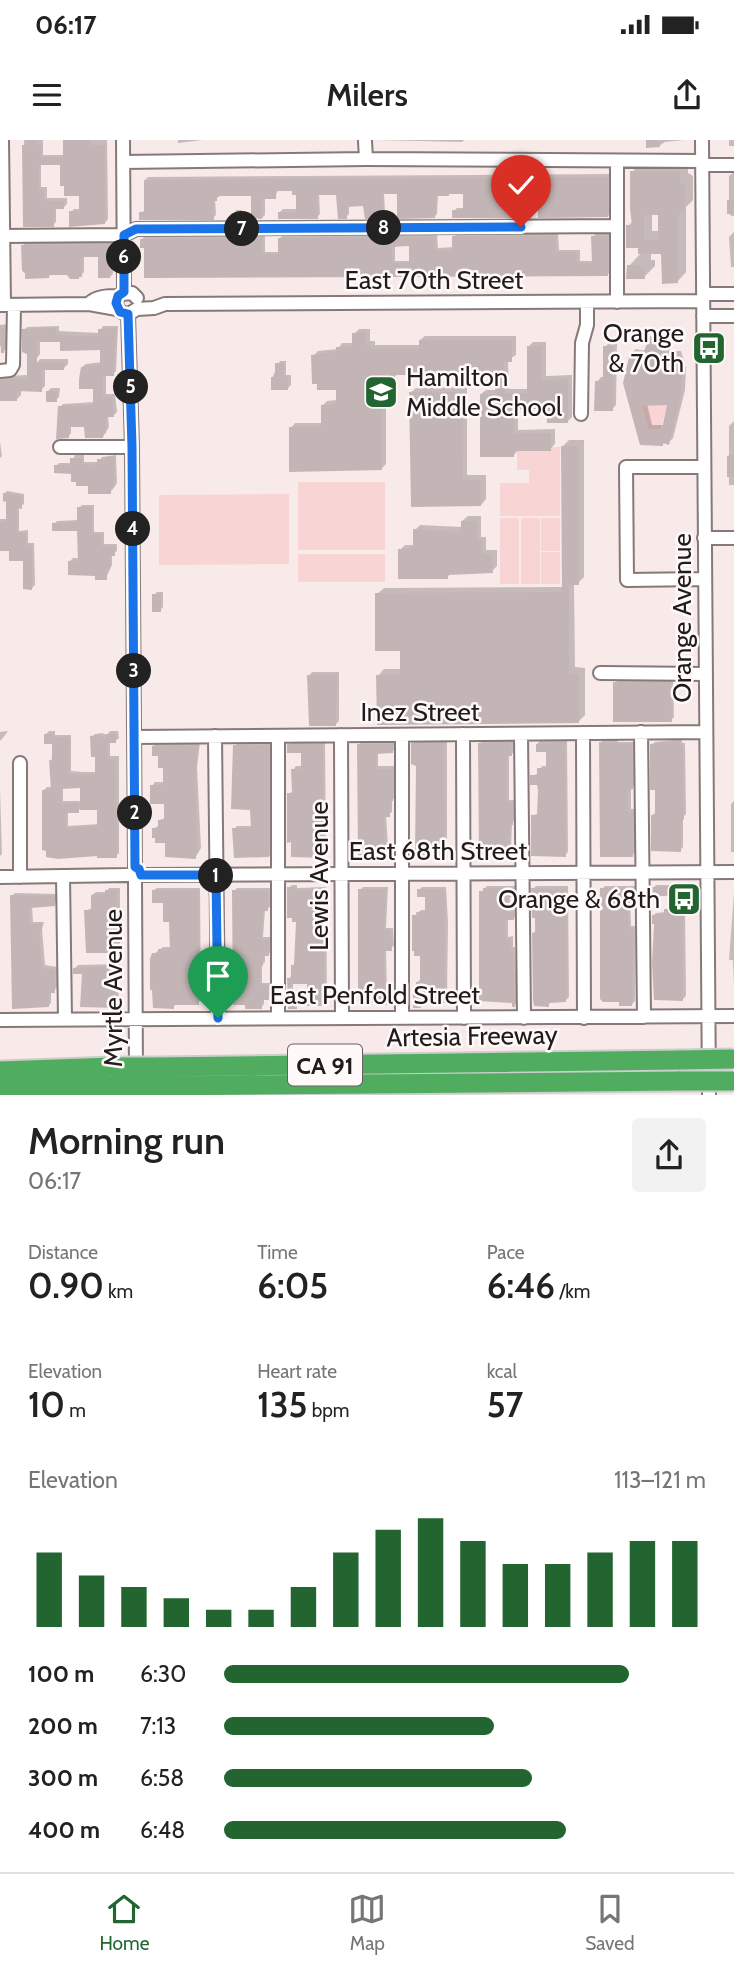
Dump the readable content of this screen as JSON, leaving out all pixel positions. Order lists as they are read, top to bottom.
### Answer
{
  "streets": {
    "highway": ["Artesia Freeway", "CA 91"],
    "street": [
      "East 70th Street",
      "Orange Avenue",
      "Inez Street",
      "East 68th Street",
      "Lewis Avenue",
      "Myrtle Avenue",
      "East Penfold Street"
    ]
  },
  "crossings": [
    ["East 70th Street", "Orange Avenue"],
    ["East 70th Street", "Myrtle Avenue"],
    ["Orange Avenue", "Inez Street"],
    ["Orange Avenue", "East 68th Street"],
    ["Orange Avenue", "East Penfold Street"],
    ["Inez Street", "Lewis Avenue"],
    ["Inez Street", "Myrtle Avenue"],
    ["East 68th Street", "Lewis Avenue"],
    ["East 68th Street", "Myrtle Avenue"],
    ["Lewis Avenue", "East Penfold Street"],
    ["Myrtle Avenue", "East Penfold Street"]
  ],
  "places": {
    "bus stop": ["Orange & 70th", "Orange & 68th"],
    "school or university": ["Hamilton Middle School"]
  },
  "page": {
    "status": "06:17",
    "header": "Milers",
    "pins": [
      "8",
      "7",
      "6",
      "5",
      "4",
      "3",
      "2",
      "1"
    ],
    "heading": ["Morning run", "06:17"],
    "stats": [
      ["Distance", "0.90 km"],
      ["Time", "6:05"],
      ["Pace", "6:46 /km"],
      ["Elevation", "10 m"],
      ["Heart rate", "135 bpm"],
      ["kcal", "57"]
    ],
    "chart": ["Elevation", "113–121 m"],
    "list": [
      {
        "name": "100 m",
        "note": "6:30"
      },
      {
        "name": "200 m",
        "note": "7:13"
      },
      {
        "name": "300 m",
        "note": "6:58"
      },
      {
        "name": "400 m",
        "note": "6:48"
      }
    ],
    "tabs": ["Home", "Map", "Saved"]
  }
}
